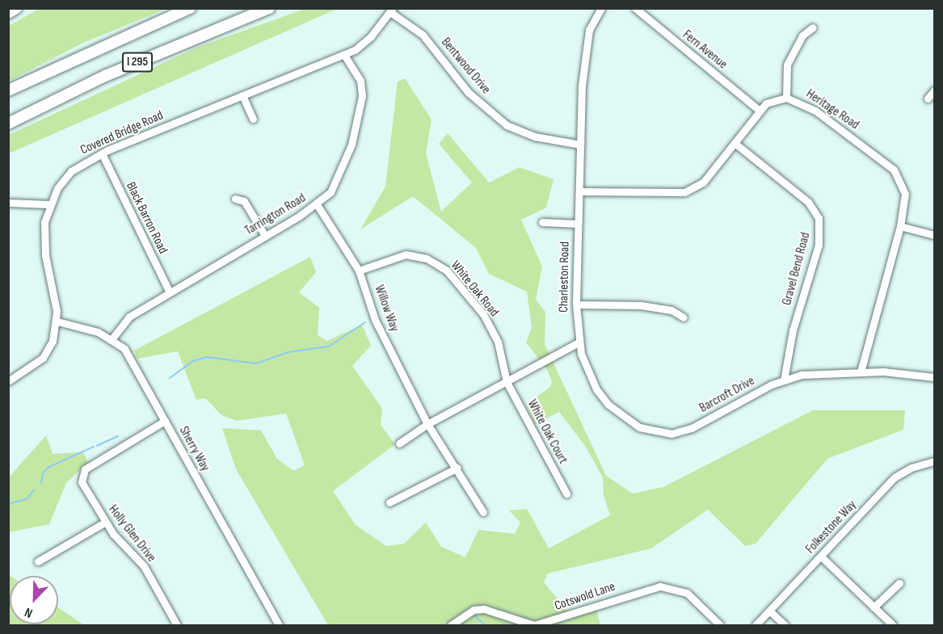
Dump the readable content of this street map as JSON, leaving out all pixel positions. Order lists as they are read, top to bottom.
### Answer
{
  "streets": {
    "highway": ["I 295"],
    "street": [
      "Fern Avenue",
      "Bentwood Drive",
      "Heritage Road",
      "Covered Bridge Road",
      "Tarrington Road",
      "Black Barron Road",
      "Gravel Bend Road",
      "Charleston Road",
      "White Oak Road",
      "Willow Way",
      "Barcroft Drive",
      "White Oak Court",
      "Sherry Way",
      "Folkestone Way",
      "Holly Glen Drive",
      "Cotswold Lane"
    ]
  },
  "crossings": [
    ["Fern Avenue", "Heritage Road"],
    ["Bentwood Drive", "Covered Bridge Road"],
    ["Bentwood Drive", "Charleston Road"],
    ["Heritage Road", "Barcroft Drive"],
    ["Covered Bridge Road", "Tarrington Road"],
    ["Covered Bridge Road", "Black Barron Road"],
    ["Tarrington Road", "Black Barron Road"],
    ["Tarrington Road", "Willow Way"],
    ["Tarrington Road", "Sherry Way"],
    ["Gravel Bend Road", "Barcroft Drive"],
    ["Charleston Road", "Barcroft Drive"],
    ["White Oak Road", "Willow Way"],
    ["White Oak Road", "White Oak Court"],
    ["Sherry Way", "Holly Glen Drive"]
  ],
  "north": "bottom left"
}
